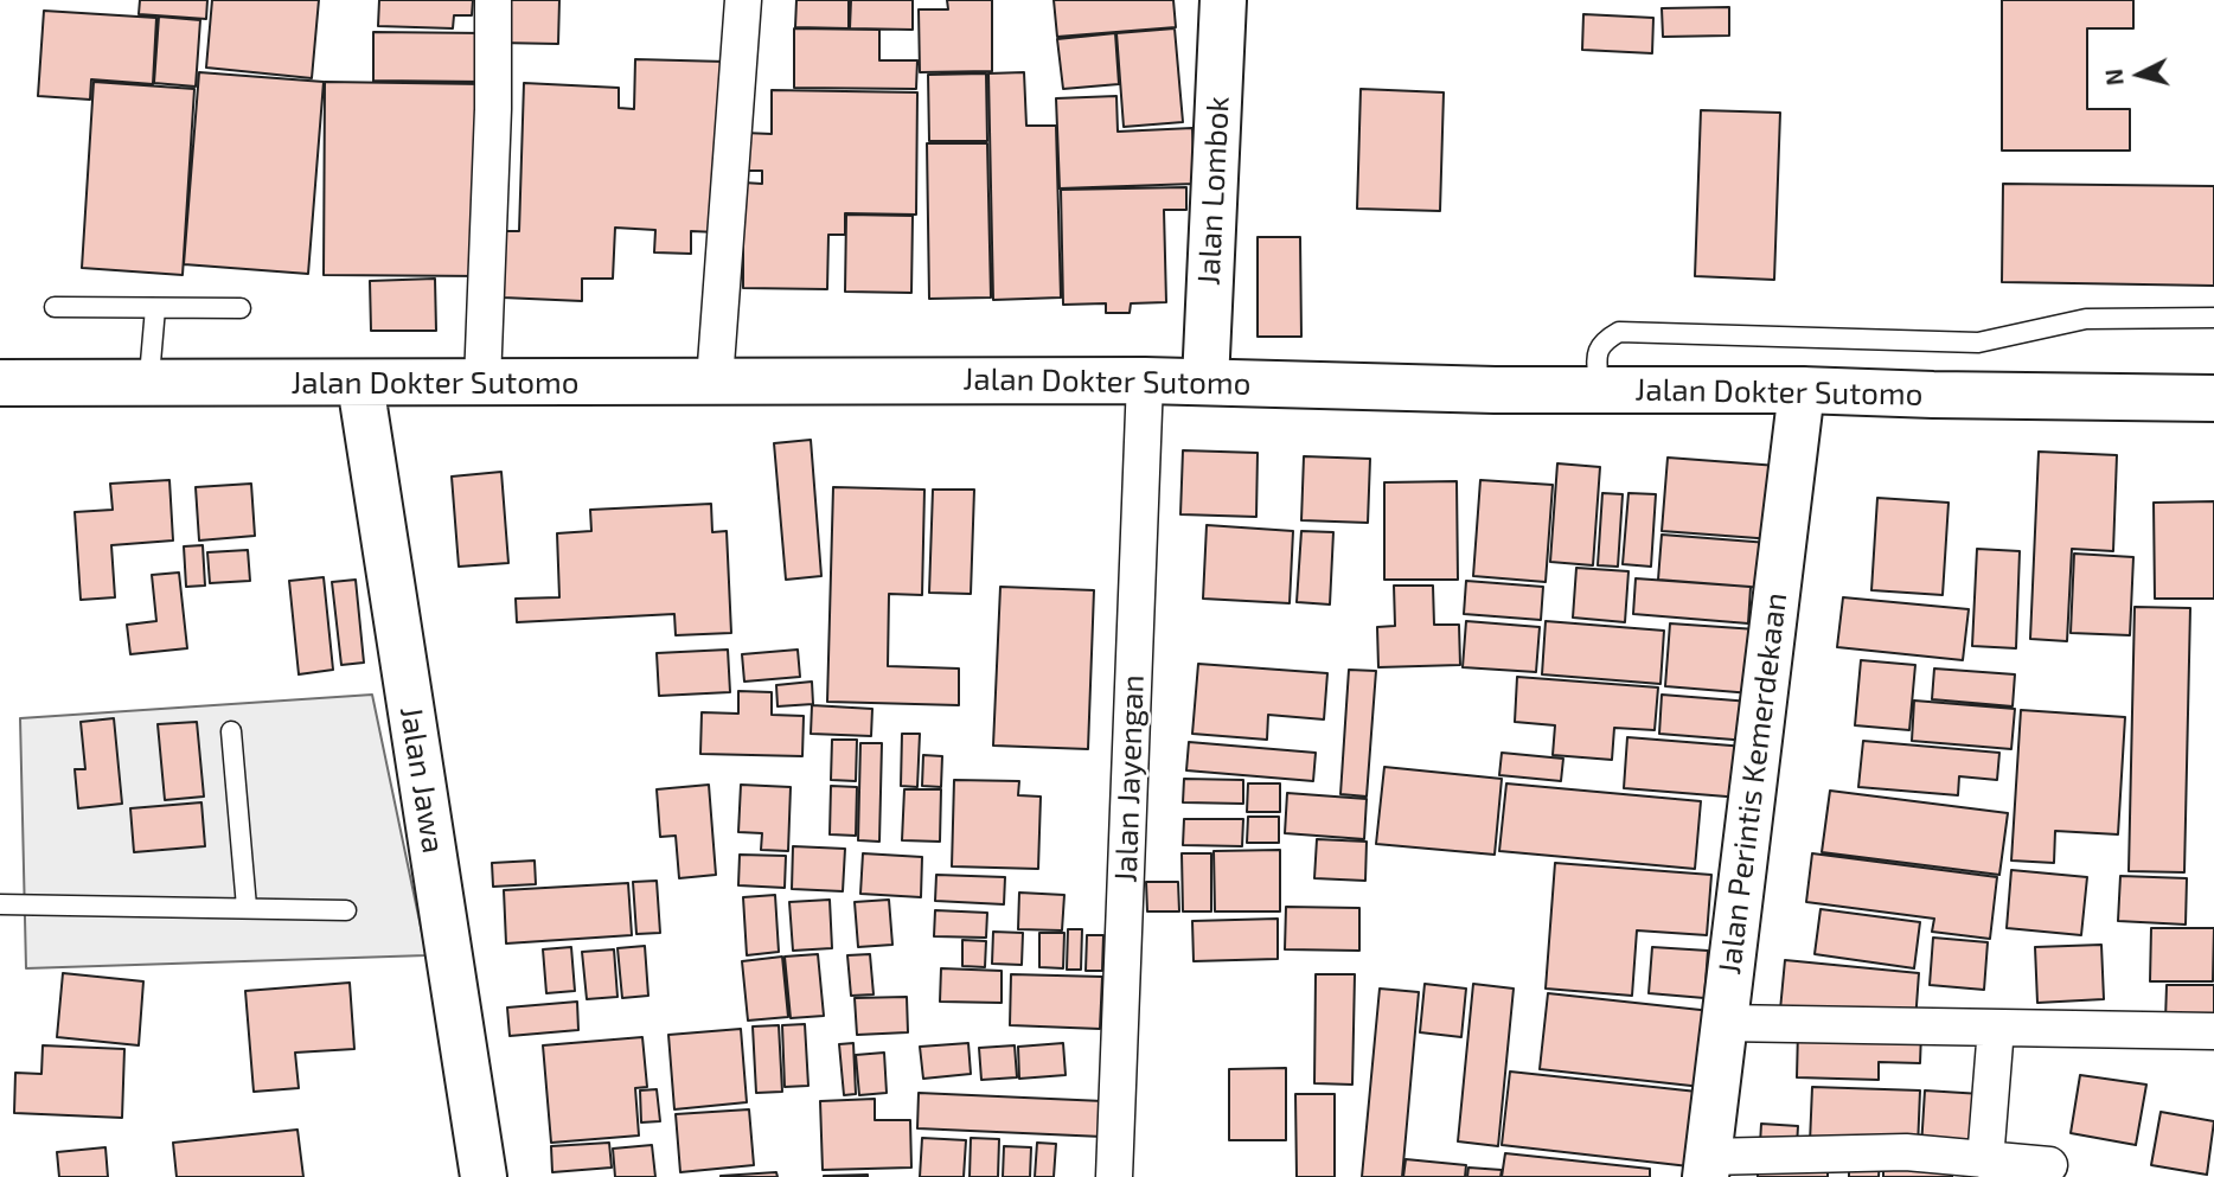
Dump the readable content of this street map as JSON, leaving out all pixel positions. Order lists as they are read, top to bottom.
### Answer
{
  "streets": {
    "main road": [
      "Jalan Lombok",
      "Jalan Dokter Sutomo",
      "Jalan Jawa",
      "Jalan Perintis Kemerdekaan"
    ],
    "street": ["Jalan Jayengan"]
  },
  "crossings": [
    ["Jalan Lombok", "Jalan Dokter Sutomo"],
    ["Jalan Dokter Sutomo", "Jalan Jayengan"],
    ["Jalan Dokter Sutomo", "Jalan Jawa"],
    ["Jalan Dokter Sutomo", "Jalan Perintis Kemerdekaan"]
  ],
  "north": "left"
}
